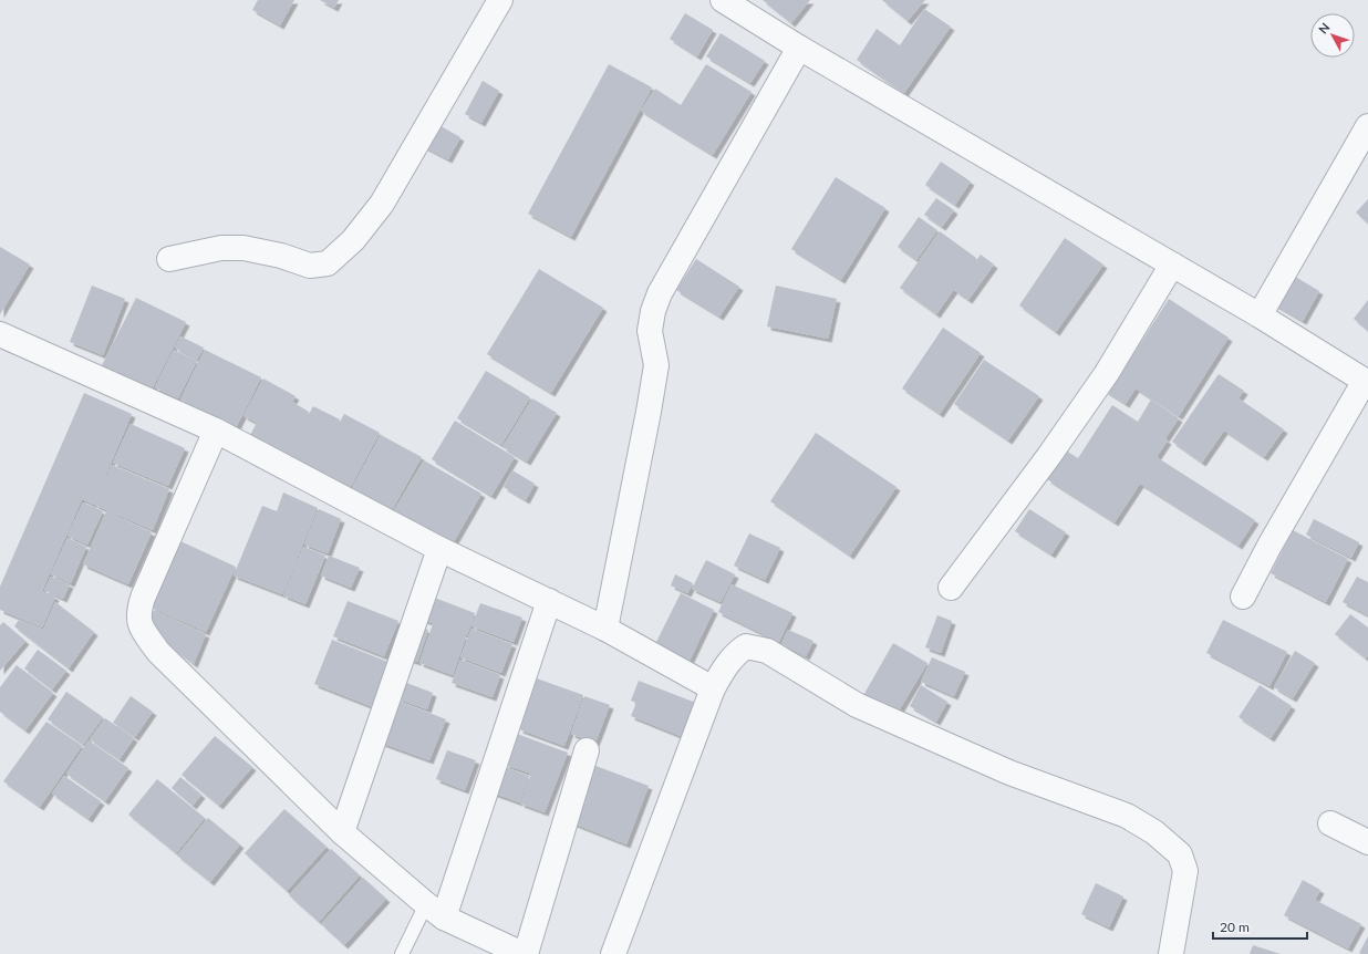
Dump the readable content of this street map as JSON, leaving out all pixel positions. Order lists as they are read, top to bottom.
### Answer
{
  "scale_bar": "20 m",
  "north": "top left"
}
